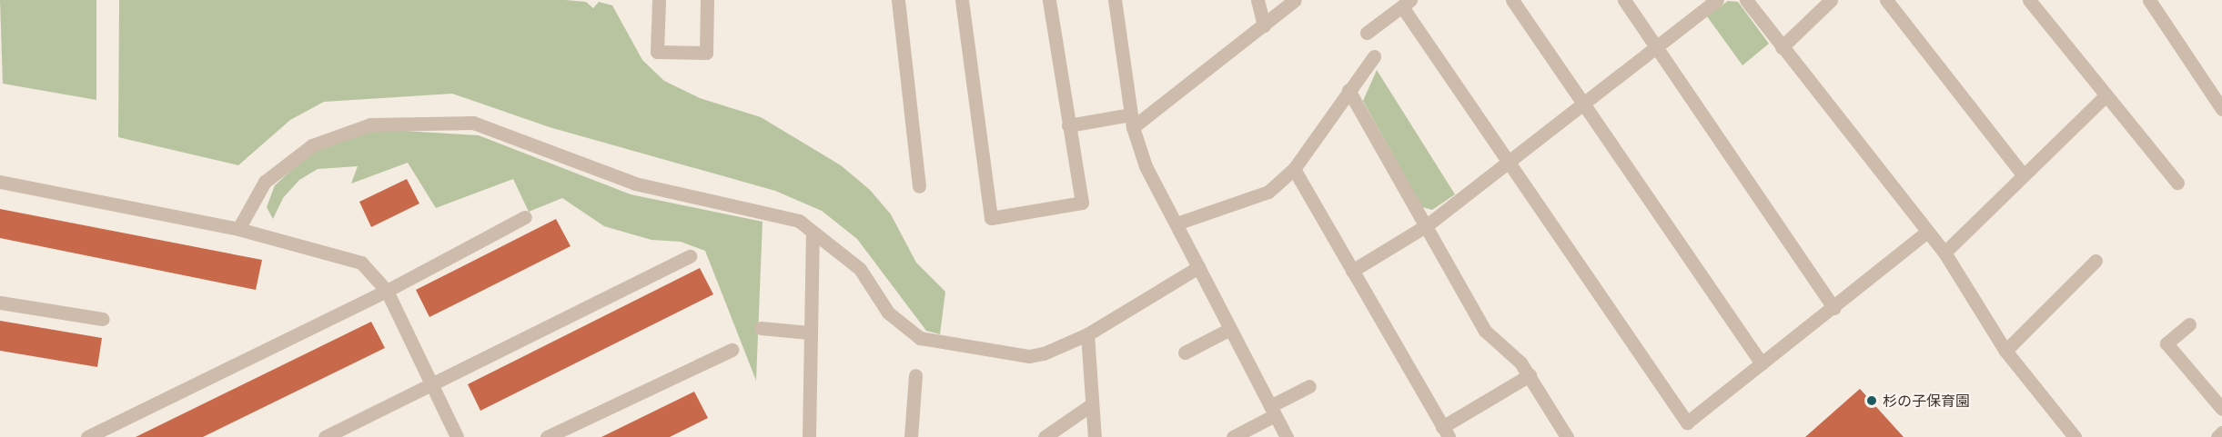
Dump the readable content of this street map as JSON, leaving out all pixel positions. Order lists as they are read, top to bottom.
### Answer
{
  "places": ["杉の子保育園"]
}
